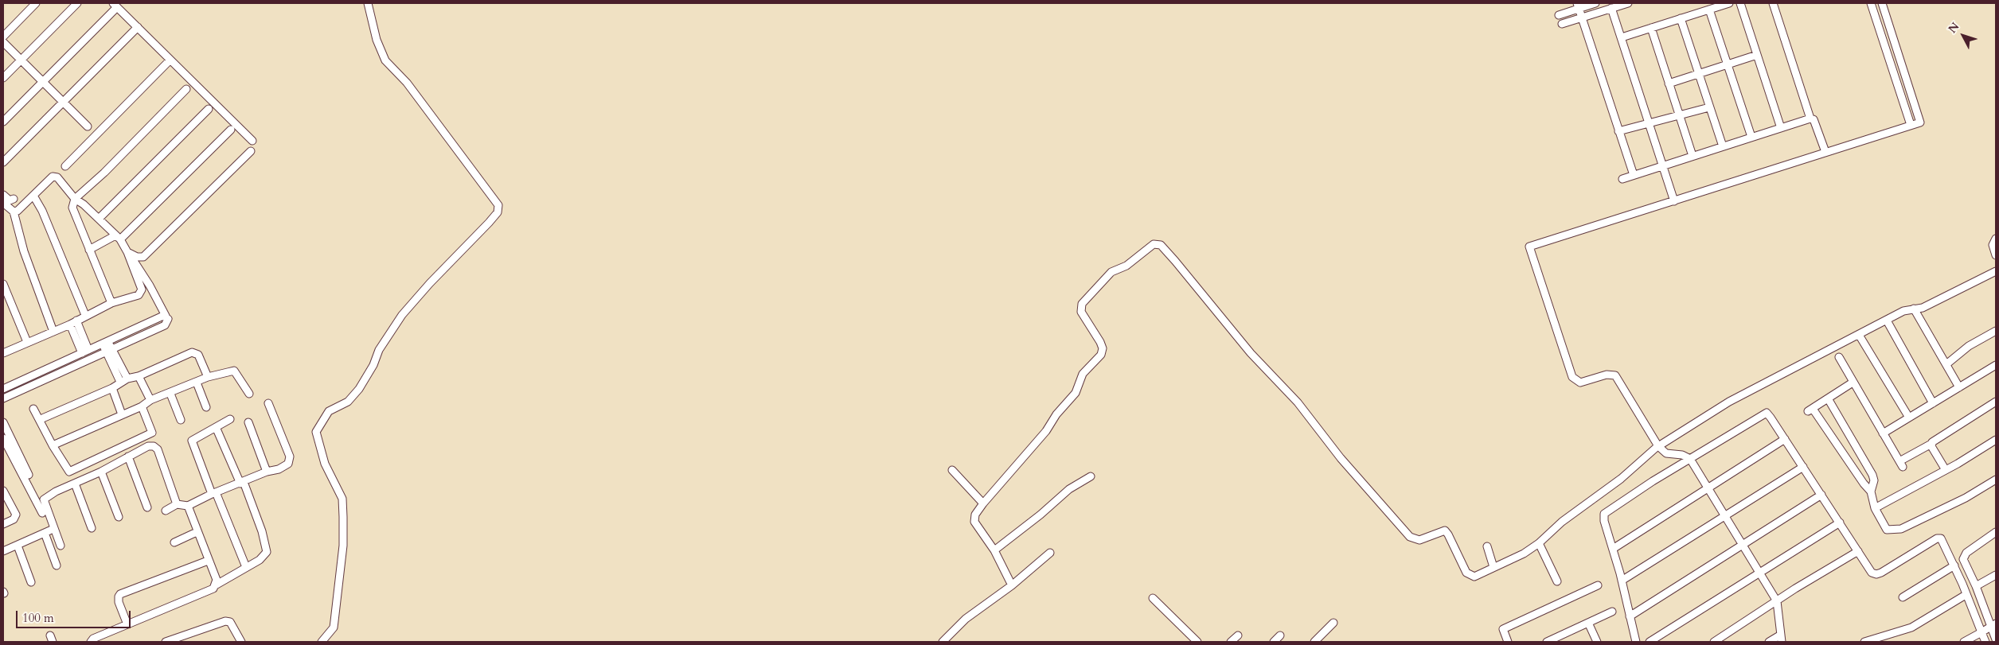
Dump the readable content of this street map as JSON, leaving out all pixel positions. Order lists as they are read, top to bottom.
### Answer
{
  "scale_bar": "100 m",
  "north": "top left"
}
